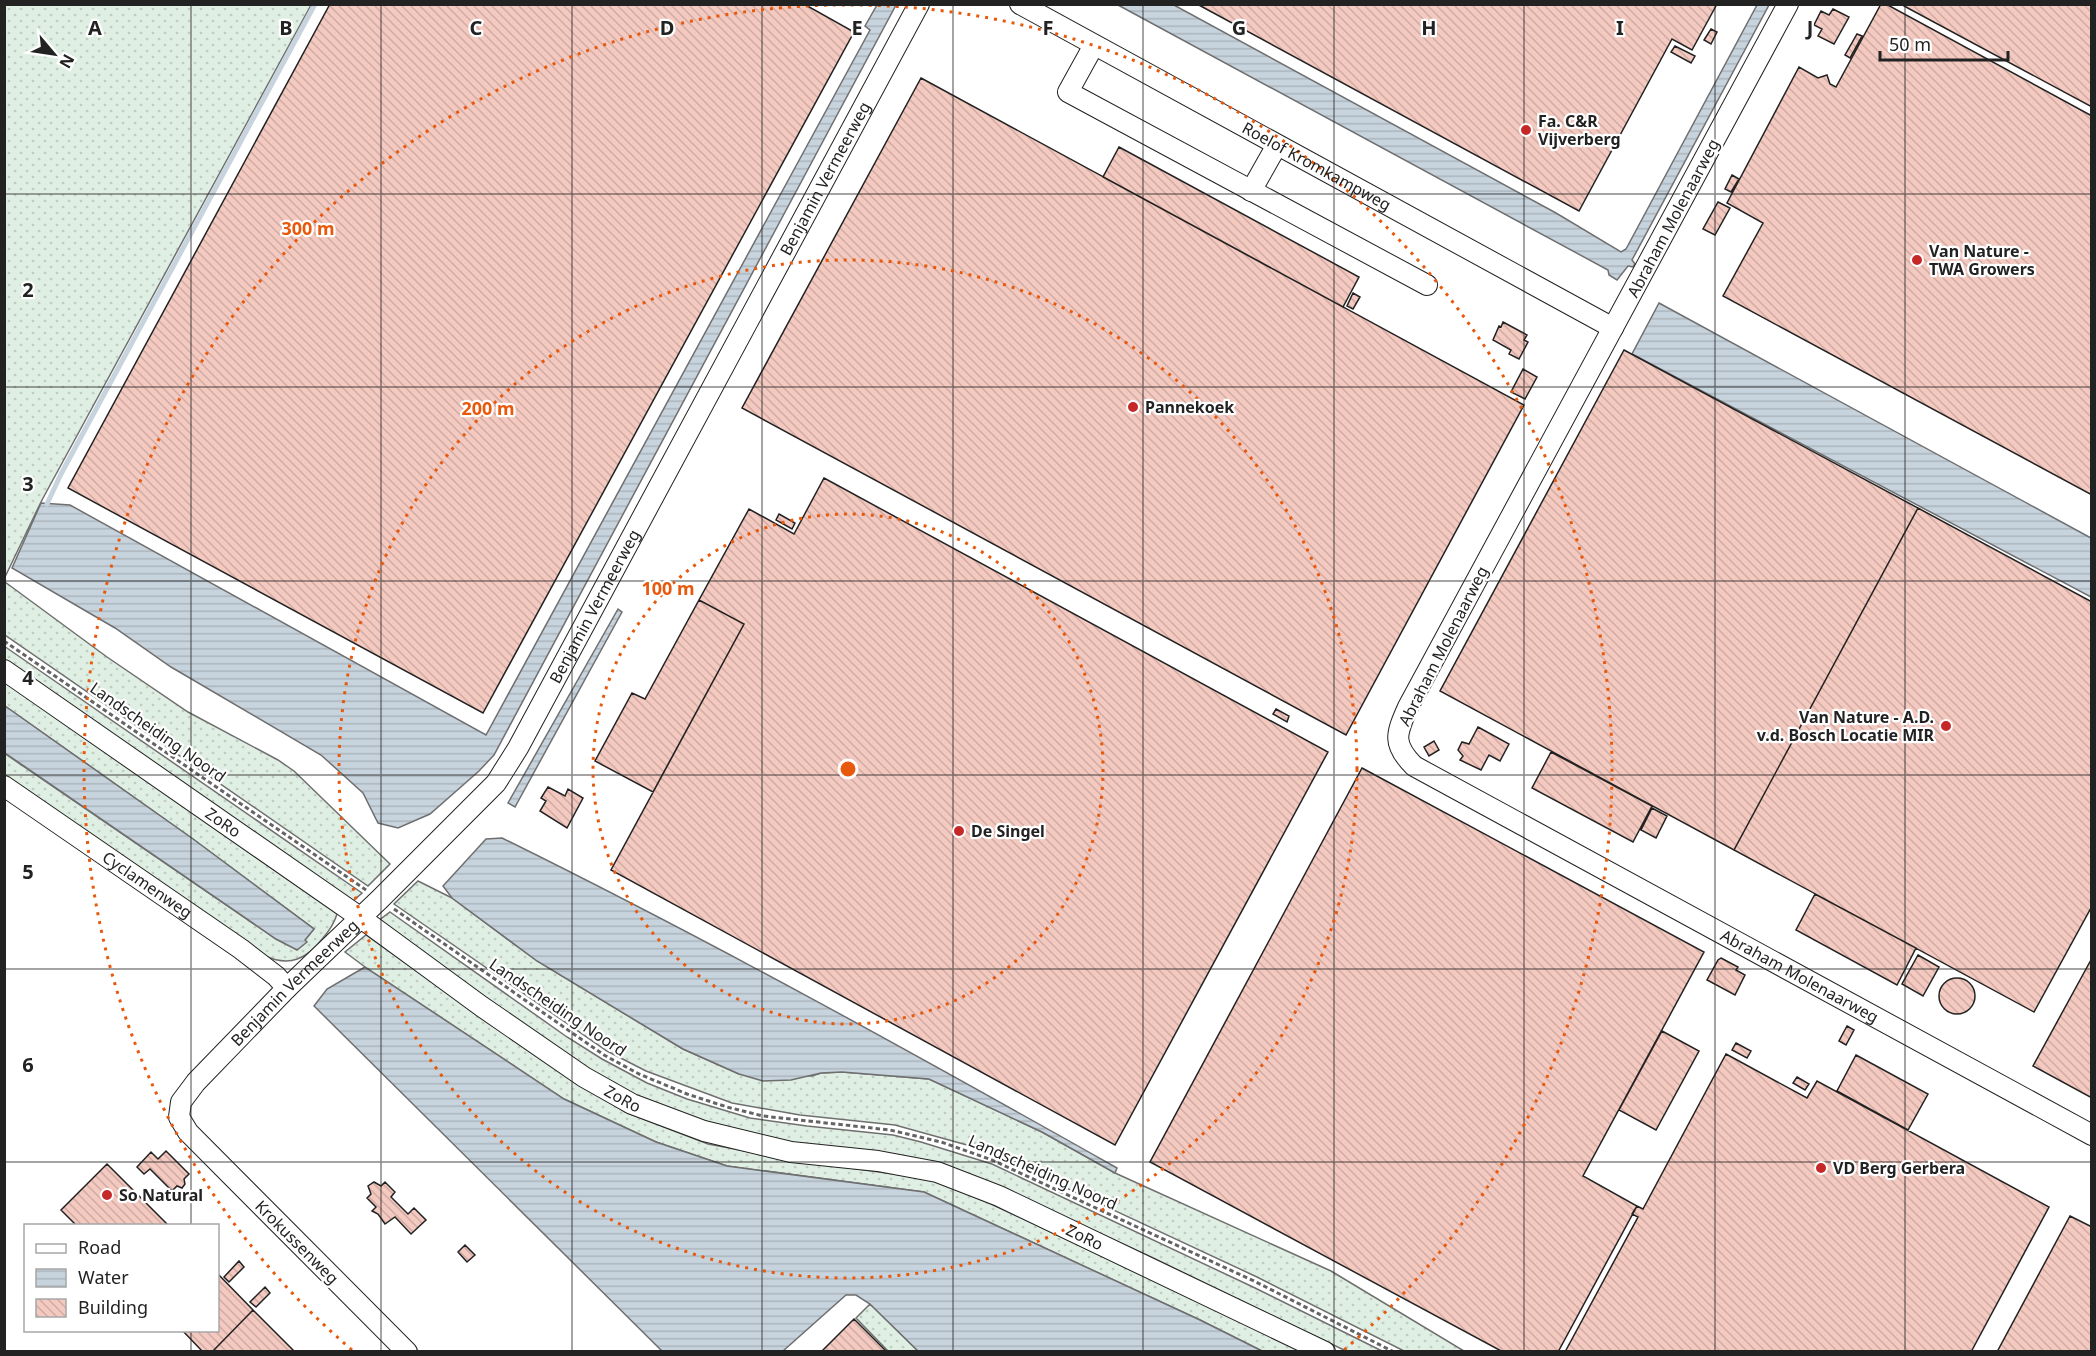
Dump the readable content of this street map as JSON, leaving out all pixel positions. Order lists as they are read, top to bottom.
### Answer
{
  "streets": {
    "street": [
      "Roelof Kromkampweg",
      "Benjamin Vermeerweg",
      "Abraham Molenaarweg",
      "ZoRo",
      "Cyclamenweg",
      "Krokussenweg"
    ],
    "path": ["Landscheiding Noord"]
  },
  "crossings": [
    ["Roelof Kromkampweg", "Abraham Molenaarweg"],
    ["Benjamin Vermeerweg", "Landscheiding Noord"],
    ["Benjamin Vermeerweg", "ZoRo"],
    ["Benjamin Vermeerweg", "Cyclamenweg"],
    ["Benjamin Vermeerweg", "Krokussenweg"]
  ],
  "places": [
    "Fa. C&R Vijverberg",
    "Van Nature - TWA Growers",
    "Pannekoek",
    "Van Nature - A.D. v.d. Bosch Locatie MIR",
    "De Singel",
    "VD Berg Gerbera",
    "So Natural"
  ],
  "legend": ["Road", "Water", "Building"],
  "scale_bar": "50 m",
  "north": "bottom right",
  "grid": {
    "columns": [
      "A",
      "B",
      "C",
      "D",
      "E",
      "F",
      "G",
      "H",
      "I",
      "J"
    ],
    "rows": [
      "2",
      "3",
      "4",
      "5",
      "6"
    ]
  },
  "rings": ["300 m", "200 m", "100 m"]
}
